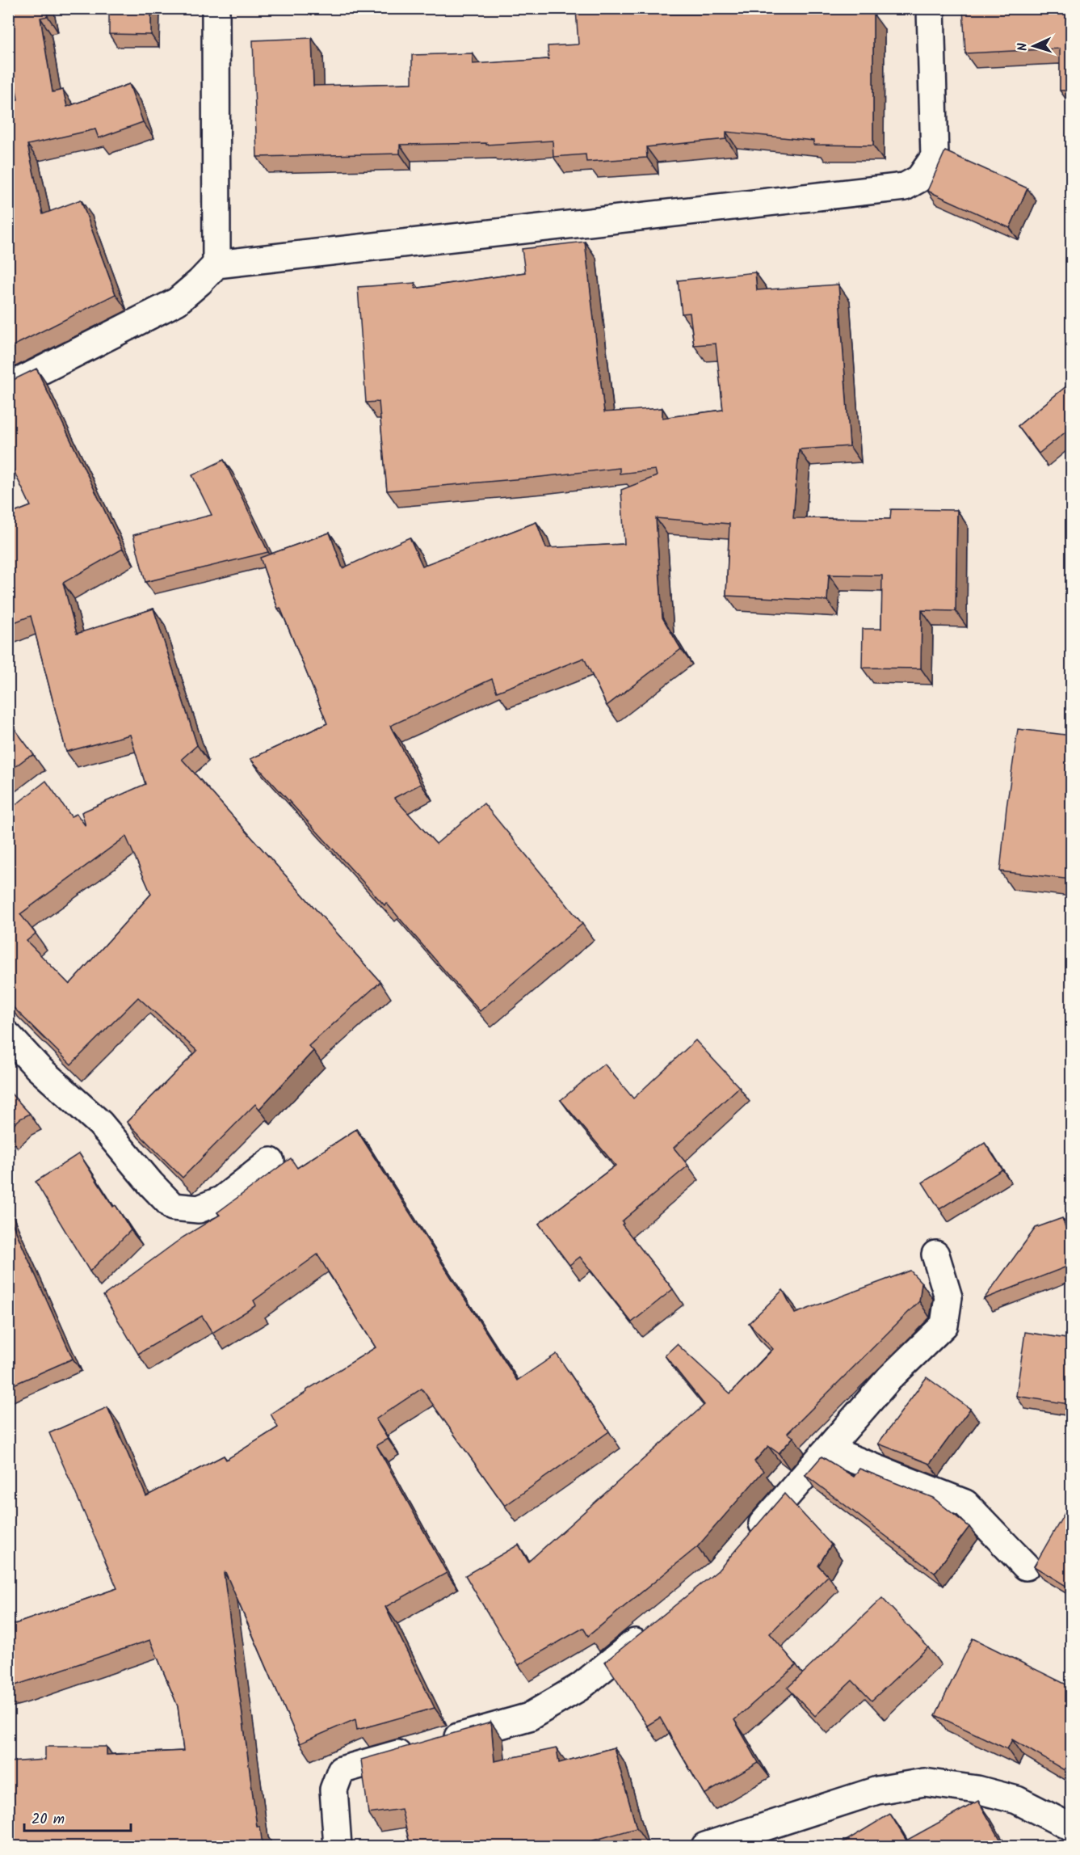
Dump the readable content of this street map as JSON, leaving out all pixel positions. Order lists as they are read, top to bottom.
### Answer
{
  "scale_bar": "20 m",
  "north": "left"
}
